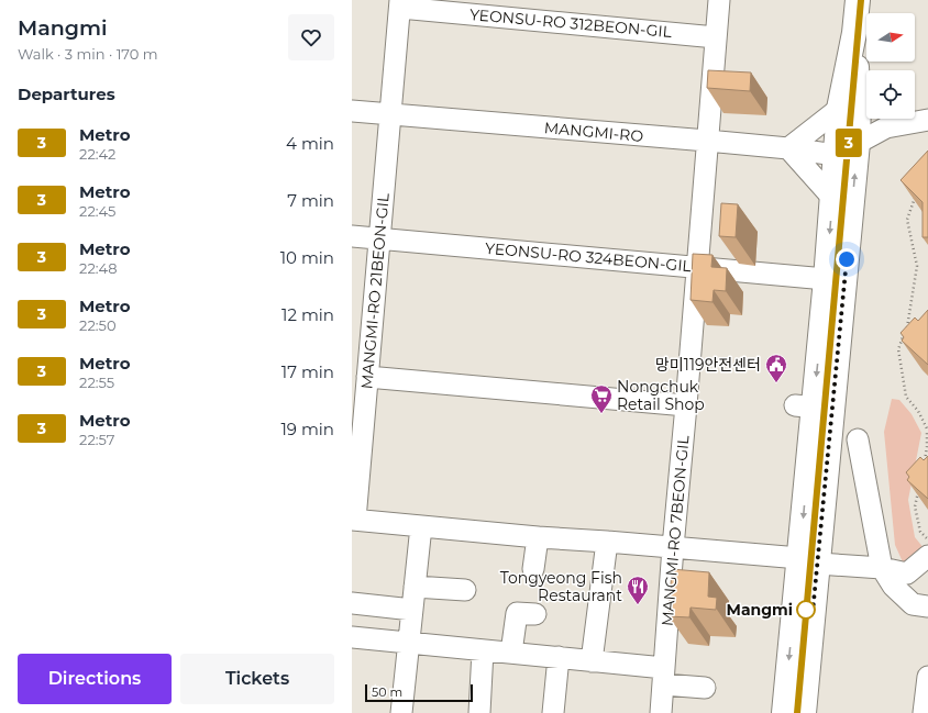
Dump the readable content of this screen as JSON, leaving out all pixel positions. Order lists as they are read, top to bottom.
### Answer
{
  "streets": {
    "street": [
      "YEONSU-RO 312BEON-GIL",
      "MANGMI-RO",
      "YEONSU-RO 324BEON-GIL",
      "MANGMI-RO 21BEON-GIL",
      "MANGMI-RO 7BEON-GIL"
    ]
  },
  "crossings": [
    ["YEONSU-RO 312BEON-GIL", "MANGMI-RO 21BEON-GIL"],
    ["YEONSU-RO 312BEON-GIL", "MANGMI-RO 7BEON-GIL"],
    ["MANGMI-RO", "MANGMI-RO 21BEON-GIL"],
    ["MANGMI-RO", "MANGMI-RO 7BEON-GIL"],
    ["YEONSU-RO 324BEON-GIL", "MANGMI-RO 21BEON-GIL"],
    ["YEONSU-RO 324BEON-GIL", "MANGMI-RO 7BEON-GIL"]
  ],
  "places": {
    "public building": ["망미119안전센터"],
    "supermarket": ["Nongchuk Retail Shop"],
    "restaurant": ["Tongyeong Fish Restaurant"],
    "other": ["Mangmi"]
  },
  "lines": ["metro line 3"],
  "scale_bar": "50 m",
  "north": "right",
  "page": {
    "heading": [
      ["Mangmi", "Walk · 3 min · 170 m"],
      "Departures"
    ],
    "on_map": "3",
    "list": [
      {
        "mark": "3",
        "name": "Metro",
        "note": "22:42",
        "value": "4 min"
      },
      {
        "mark": "3",
        "name": "Metro",
        "note": "22:45",
        "value": "7 min"
      },
      {
        "mark": "3",
        "name": "Metro",
        "note": "22:48",
        "value": "10 min"
      },
      {
        "mark": "3",
        "name": "Metro",
        "note": "22:50",
        "value": "12 min"
      },
      {
        "mark": "3",
        "name": "Metro",
        "note": "22:55",
        "value": "17 min"
      },
      {
        "mark": "3",
        "name": "Metro",
        "note": "22:57",
        "value": "19 min"
      }
    ],
    "buttons": ["Directions", "Tickets"],
    "scale": "50 m"
  }
}
